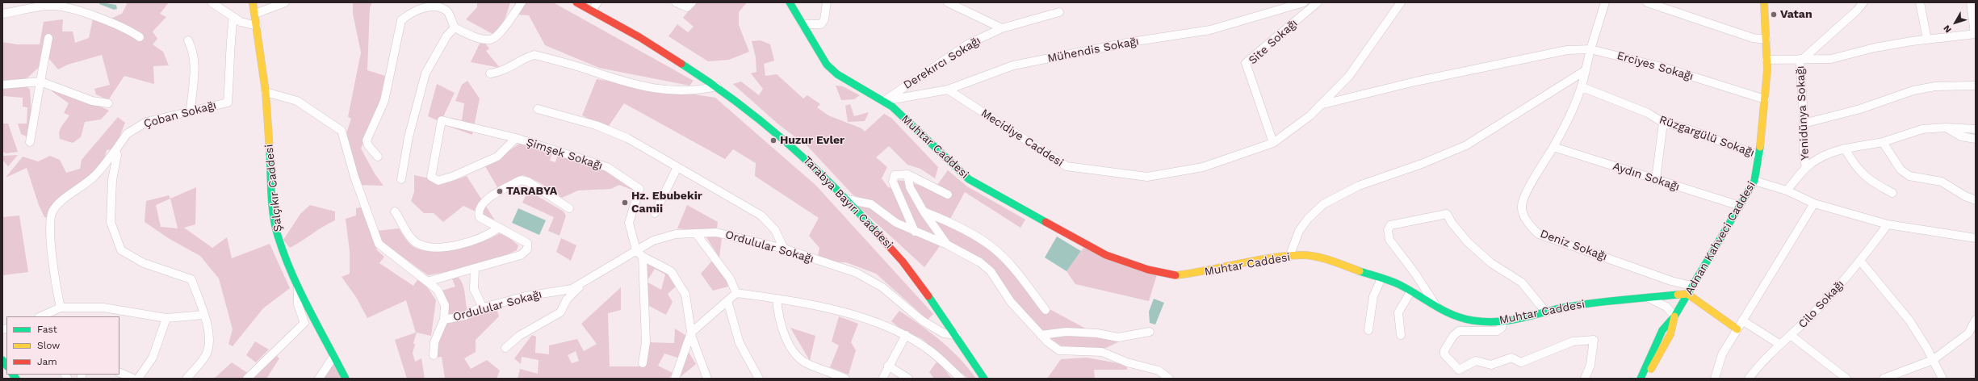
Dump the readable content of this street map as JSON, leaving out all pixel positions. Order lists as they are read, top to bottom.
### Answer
{
  "streets": {
    "main road": [
      "Muhtar Caddesi",
      "Şalçıkır Caddesi",
      "Tarabya Bayırı Caddesi",
      "Adnan Kahveci Caddesi"
    ],
    "street": [
      "Site Sokağı",
      "Mühendis Sokağı",
      "Derekırcı Sokağı",
      "Erciyes Sokağı",
      "Yenidünya Sokağı",
      "Çoban Sokağı",
      "Rüzgargülü Sokağı",
      "Mecidiye Caddesi",
      "Şimşek Sokağı",
      "Aydın Sokağı",
      "Deniz Sokağı",
      "Ordulular Sokağı",
      "Cilo Sokağı"
    ]
  },
  "crossings": [
    ["Site Sokağı", "Mecidiye Caddesi"],
    ["Mühendis Sokağı", "Derekırcı Sokağı"],
    ["Mühendis Sokağı", "Mecidiye Caddesi"],
    ["Mühendis Sokağı", "Muhtar Caddesi"],
    ["Derekırcı Sokağı", "Muhtar Caddesi"],
    ["Erciyes Sokağı", "Mecidiye Caddesi"],
    ["Erciyes Sokağı", "Adnan Kahveci Caddesi"],
    ["Erciyes Sokağı", "Deniz Sokağı"],
    ["Rüzgargülü Sokağı", "Adnan Kahveci Caddesi"],
    ["Rüzgargülü Sokağı", "Deniz Sokağı"],
    ["Muhtar Caddesi", "Adnan Kahveci Caddesi"],
    ["Şimşek Sokağı", "Ordulular Sokağı"],
    ["Aydın Sokağı", "Adnan Kahveci Caddesi"],
    ["Aydın Sokağı", "Deniz Sokağı"],
    ["Tarabya Bayırı Caddesi", "Ordulular Sokağı"],
    ["Adnan Kahveci Caddesi", "Deniz Sokağı"]
  ],
  "places": [
    "Vatan",
    "Huzur Evler",
    "TARABYA",
    "Hz. Ebubekir Camii"
  ],
  "legend": ["Fast", "Slow", "Jam"],
  "north": "bottom left"
}
